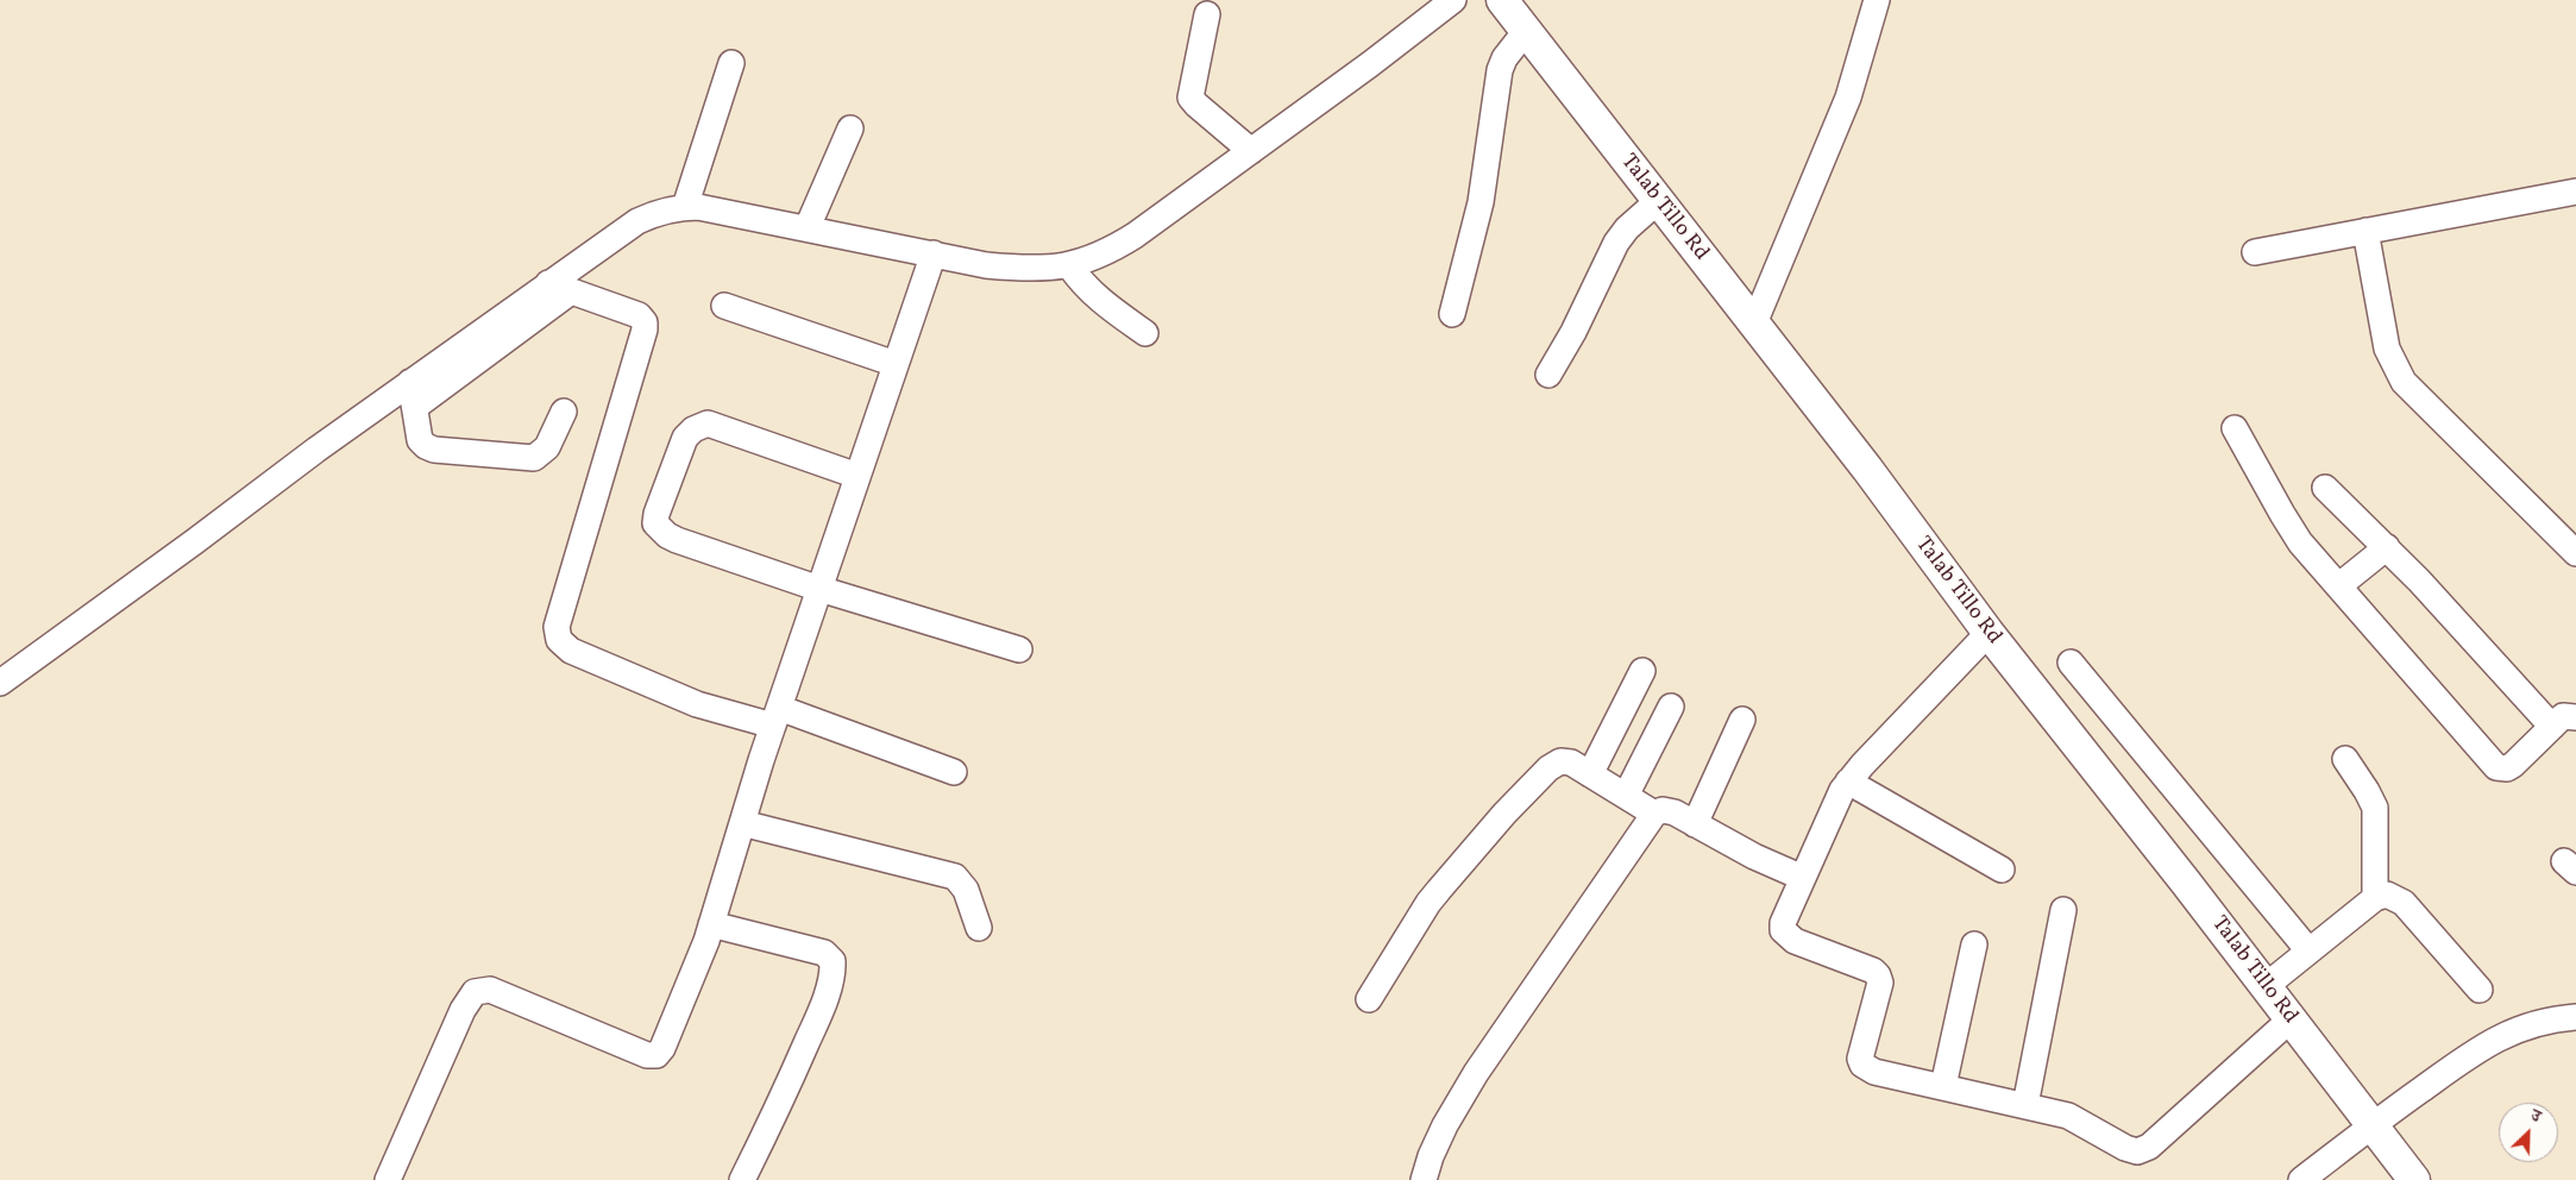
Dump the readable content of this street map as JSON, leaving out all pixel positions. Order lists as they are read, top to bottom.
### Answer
{
  "streets": {
    "main road": ["Talab Tillo Rd"]
  },
  "north": "top right"
}
